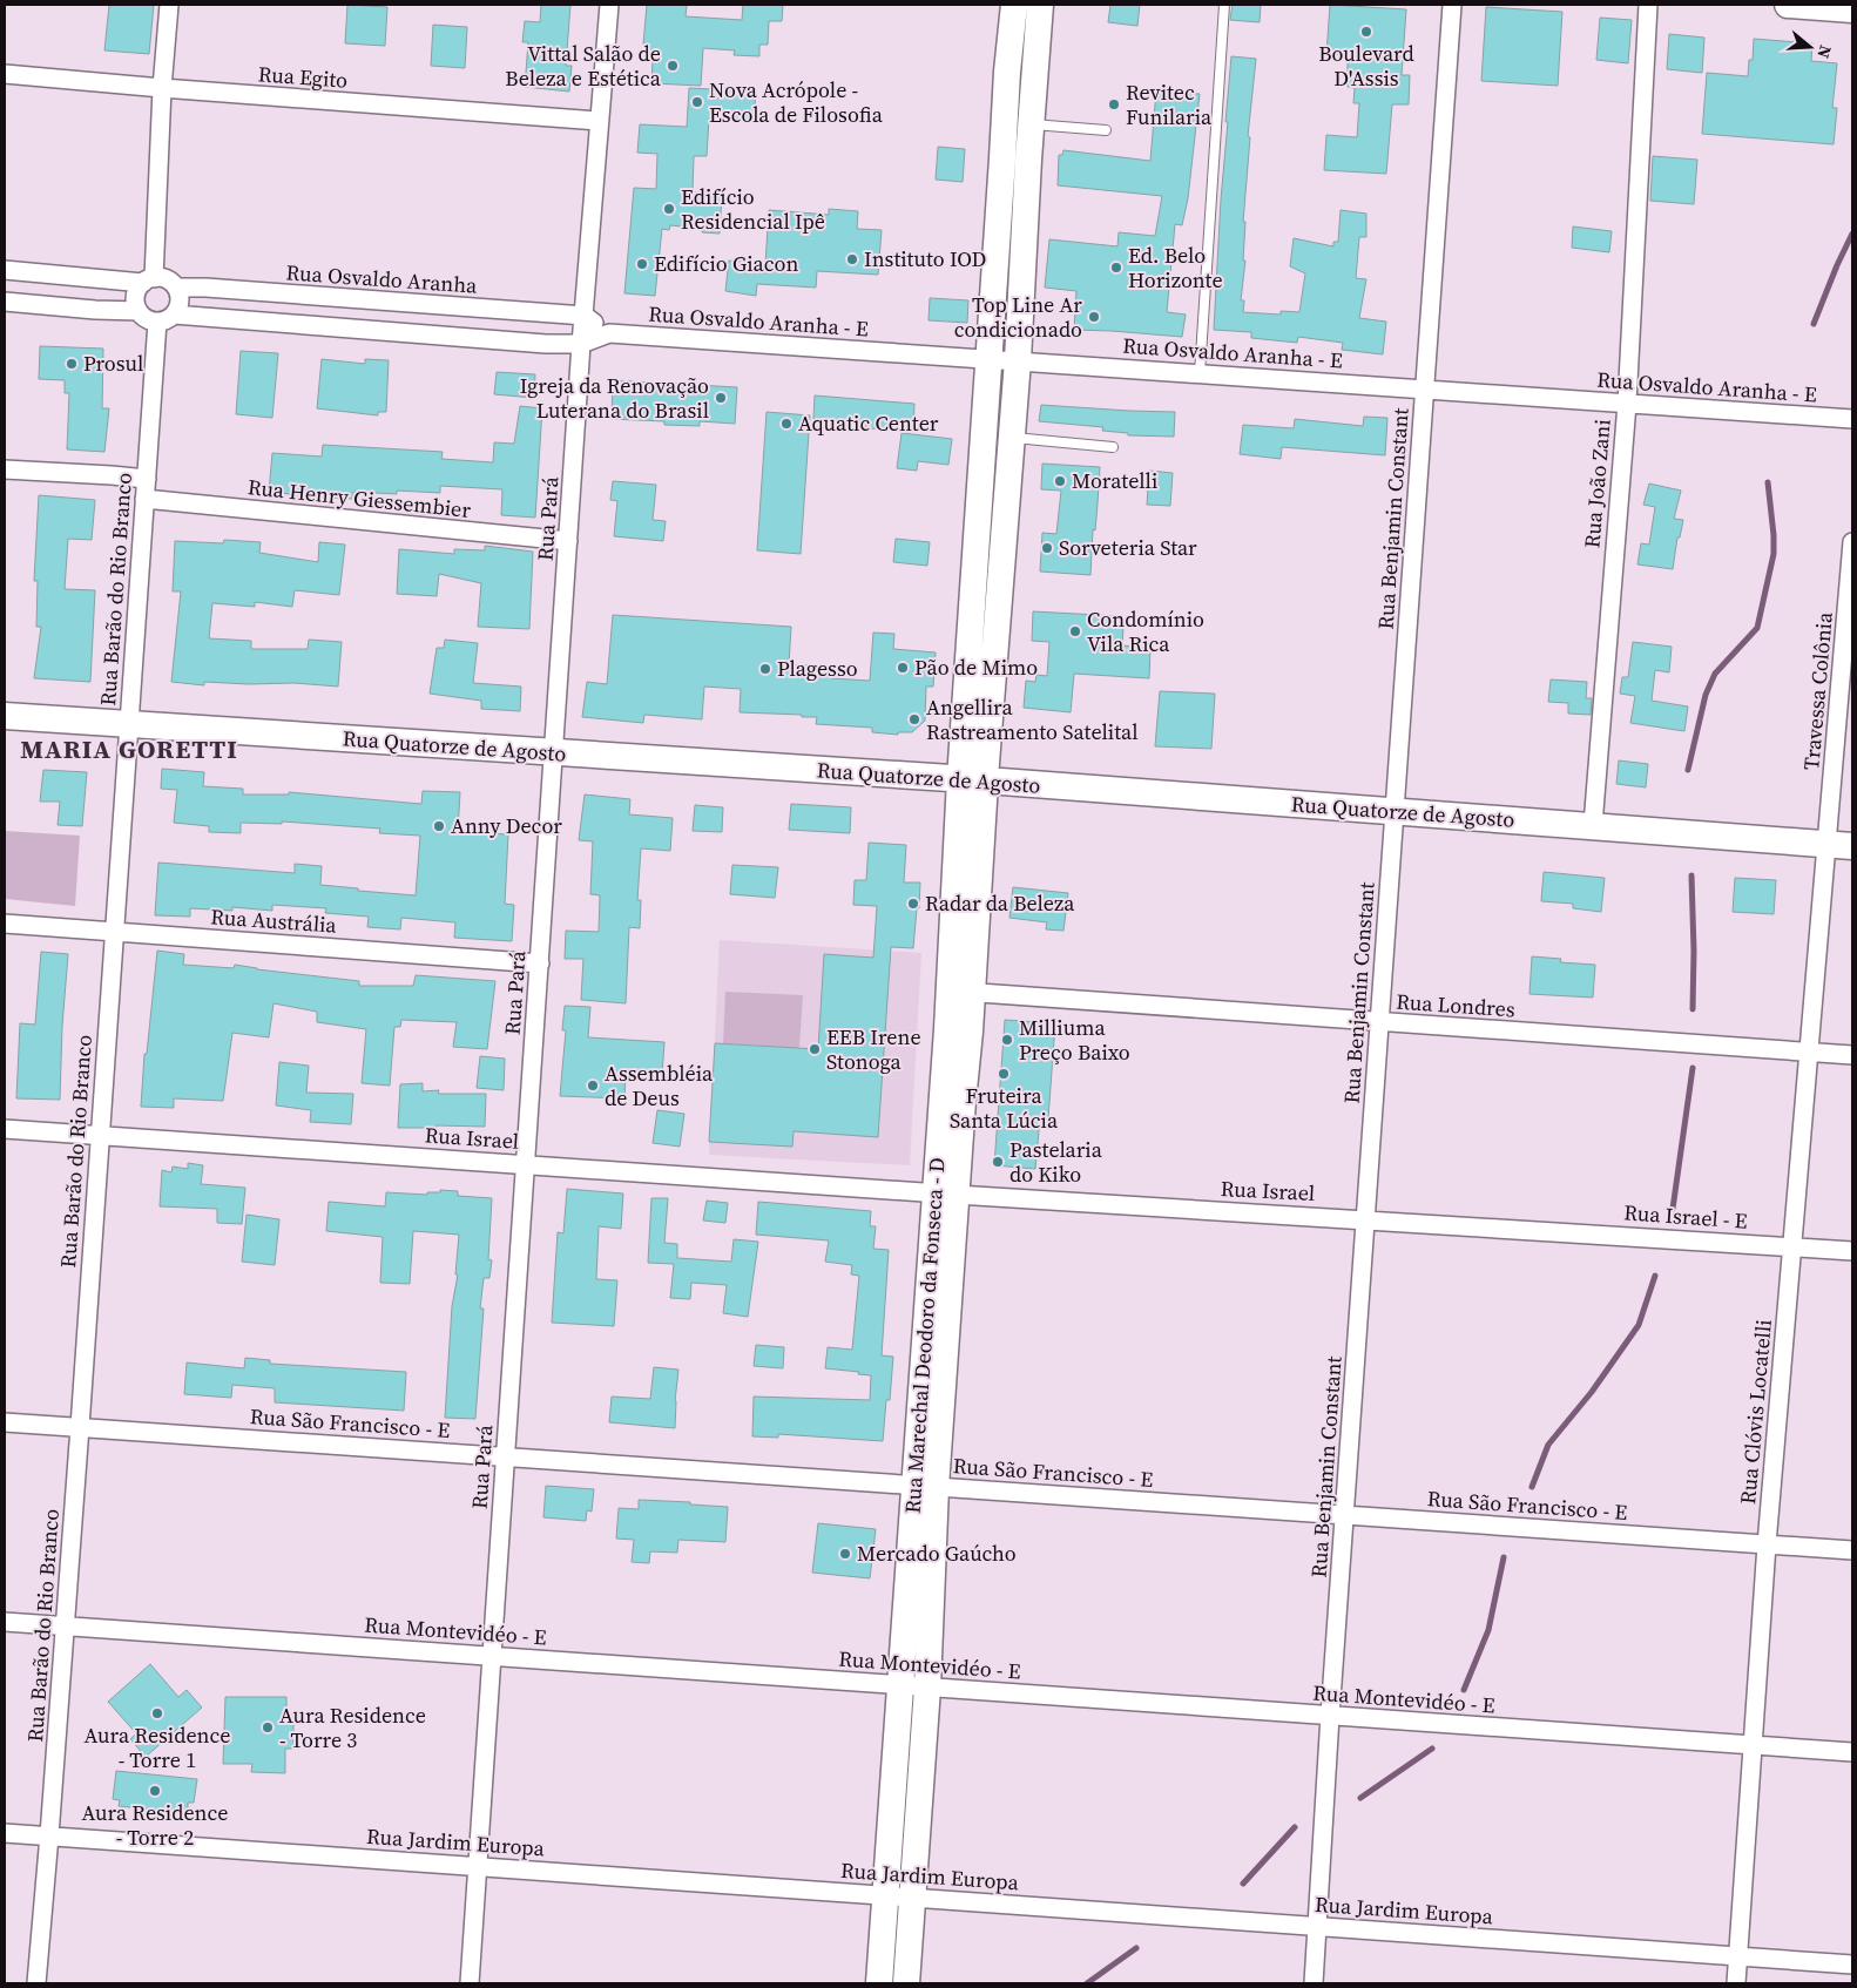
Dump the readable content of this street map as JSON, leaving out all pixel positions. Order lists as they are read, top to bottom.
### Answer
{
  "streets": {
    "street": [
      "Rua Egito",
      "Rua Osvaldo Aranha",
      "Rua Osvaldo Aranha - E",
      "Rua João Zani",
      "Rua Henry Giessembier",
      "Rua Pará",
      "Rua Benjamin Constant",
      "Rua Barão do Rio Branco",
      "Travessa Colônia",
      "Rua Quatorze de Agosto",
      "Rua Austrália",
      "Rua Londres",
      "Rua Israel",
      "Rua Israel - E",
      "Rua Marechal Deodoro da Fonseca - D",
      "Rua Clóvis Locatelli",
      "Rua São Francisco - E",
      "Rua Montevidéo - E",
      "Rua Jardim Europa"
    ]
  },
  "crossings": [
    ["Rua Egito", "Rua Pará"],
    ["Rua Osvaldo Aranha", "Rua Osvaldo Aranha - E"],
    ["Rua Osvaldo Aranha", "Rua Pará"],
    ["Rua Osvaldo Aranha", "Rua Barão do Rio Branco"],
    ["Rua Osvaldo Aranha - E", "Rua João Zani"],
    ["Rua Osvaldo Aranha - E", "Rua Pará"],
    ["Rua Osvaldo Aranha - E", "Rua Benjamin Constant"],
    ["Rua Osvaldo Aranha - E", "Rua Marechal Deodoro da Fonseca - D"],
    ["Rua João Zani", "Rua Quatorze de Agosto"],
    ["Rua Henry Giessembier", "Rua Pará"],
    ["Rua Henry Giessembier", "Rua Barão do Rio Branco"],
    ["Rua Pará", "Rua Quatorze de Agosto"],
    ["Rua Pará", "Rua Austrália"],
    ["Rua Pará", "Rua Israel"],
    ["Rua Pará", "Rua São Francisco - E"],
    ["Rua Pará", "Rua Montevidéo - E"],
    ["Rua Pará", "Rua Jardim Europa"],
    ["Rua Benjamin Constant", "Rua Quatorze de Agosto"],
    ["Rua Benjamin Constant", "Rua Londres"],
    ["Rua Benjamin Constant", "Rua Israel"],
    ["Rua Benjamin Constant", "Rua São Francisco - E"],
    ["Rua Benjamin Constant", "Rua Montevidéo - E"],
    ["Rua Benjamin Constant", "Rua Jardim Europa"],
    ["Rua Barão do Rio Branco", "Rua Quatorze de Agosto"],
    ["Rua Barão do Rio Branco", "Rua Austrália"],
    ["Rua Barão do Rio Branco", "Rua Israel"],
    ["Rua Barão do Rio Branco", "Rua São Francisco - E"],
    ["Rua Barão do Rio Branco", "Rua Montevidéo - E"],
    ["Rua Barão do Rio Branco", "Rua Jardim Europa"],
    ["Travessa Colônia", "Rua Quatorze de Agosto"],
    ["Travessa Colônia", "Rua Clóvis Locatelli"],
    ["Rua Quatorze de Agosto", "Rua Marechal Deodoro da Fonseca - D"],
    ["Rua Quatorze de Agosto", "Rua Clóvis Locatelli"],
    ["Rua Londres", "Rua Marechal Deodoro da Fonseca - D"],
    ["Rua Londres", "Rua Clóvis Locatelli"],
    ["Rua Israel", "Rua Israel - E"],
    ["Rua Israel", "Rua Marechal Deodoro da Fonseca - D"],
    ["Rua Israel - E", "Rua Clóvis Locatelli"],
    ["Rua Marechal Deodoro da Fonseca - D", "Rua São Francisco - E"],
    ["Rua Marechal Deodoro da Fonseca - D", "Rua Montevidéo - E"],
    ["Rua Marechal Deodoro da Fonseca - D", "Rua Jardim Europa"],
    ["Rua Clóvis Locatelli", "Rua São Francisco - E"],
    ["Rua Clóvis Locatelli", "Rua Montevidéo - E"],
    ["Rua Clóvis Locatelli", "Rua Jardim Europa"]
  ],
  "districts": ["MARIA GORETTI"],
  "places": [
    "Boulevard D'Assis",
    "Vittal Salão de Beleza e Estética",
    "Nova Acrópole - Escola de Filosofia",
    "Revitec Funilaria",
    "Edifício Residencial Ipê",
    "Instituto IOD",
    "Edifício Giacon",
    "Ed. Belo Horizonte",
    "Top Line Ar condicionado",
    "Prosul",
    "Igreja da Renovação Luterana do Brasil",
    "Aquatic Center",
    "Moratelli",
    "Sorveteria Star",
    "Condomínio Vila Rica",
    "Pão de Mimo",
    "Plagesso",
    "Angellira Rastreamento Satelital",
    "Anny Decor",
    "Radar da Beleza",
    "Milliuma Preço Baixo",
    "EEB Irene Stonoga",
    "Fruteira Santa Lúcia",
    "Assembléia de Deus",
    "Pastelaria do Kiko",
    "Mercado Gaúcho",
    "Aura Residence - Torre 1",
    "Aura Residence - Torre 3",
    "Aura Residence - Torre 2"
  ],
  "north": "right"
}
